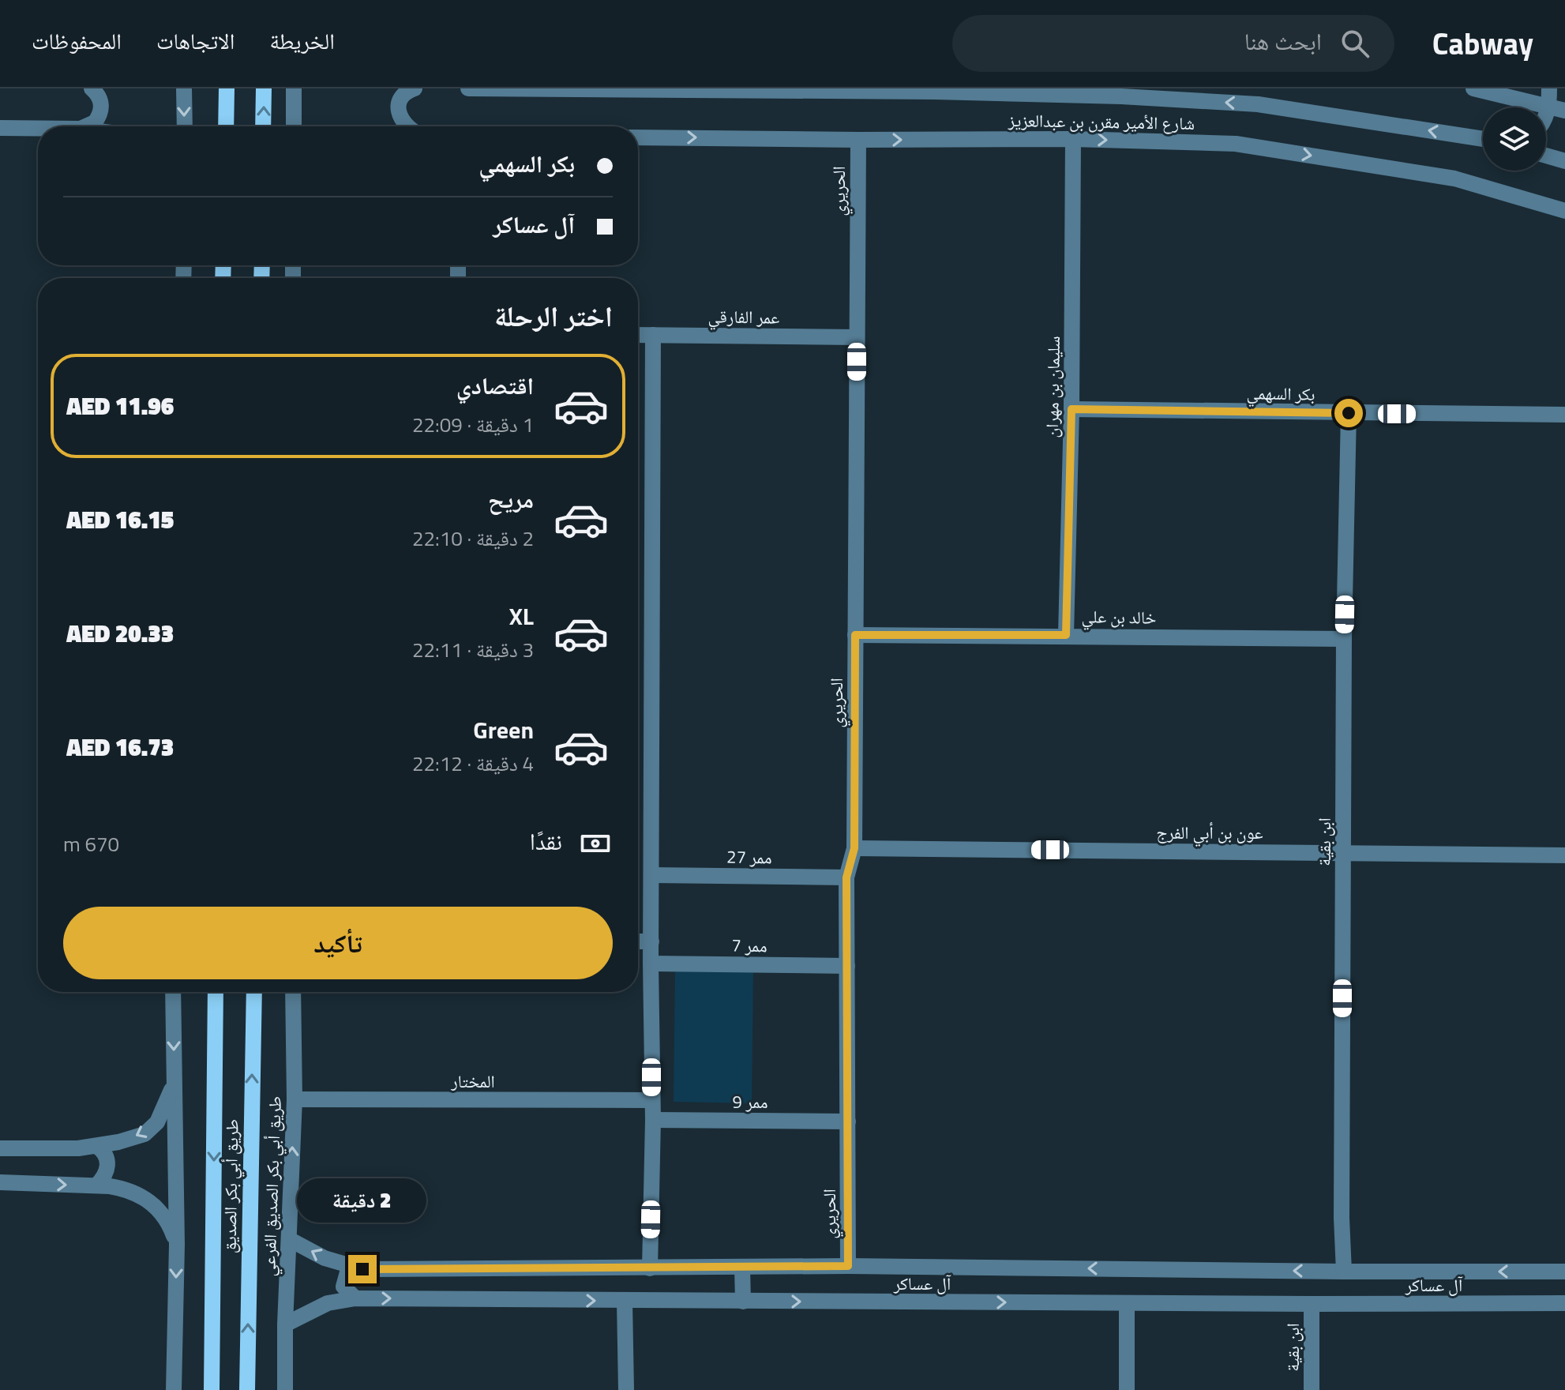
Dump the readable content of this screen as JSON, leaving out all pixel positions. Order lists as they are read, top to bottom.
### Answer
{
  "streets": {
    "main road": ["طريق أبي بكر الصديق"],
    "street": [
      "شارع الأمير مقرن بن عبدالعزيز",
      "الحريري",
      "عمر الفارقي",
      "سليمان بن مهران",
      "بكر السهمي",
      "خالد بن علي",
      "عون بن أبي الفرج",
      "ابن بقية",
      "ممر 27",
      "ممر 7",
      "المختار",
      "ممر 9",
      "طريق أبي بكر الصديق الفرعي",
      "آل عساكر"
    ]
  },
  "crossings": [
    ["شارع الأمير مقرن بن عبدالعزيز", "الحريري"],
    ["شارع الأمير مقرن بن عبدالعزيز", "سليمان بن مهران"],
    ["الحريري", "عمر الفارقي"],
    ["الحريري", "خالد بن علي"],
    ["الحريري", "عون بن أبي الفرج"],
    ["الحريري", "ممر 27"],
    ["الحريري", "ممر 7"],
    ["الحريري", "ممر 9"],
    ["الحريري", "آل عساكر"],
    ["سليمان بن مهران", "بكر السهمي"],
    ["سليمان بن مهران", "خالد بن علي"],
    ["بكر السهمي", "ابن بقية"],
    ["خالد بن علي", "ابن بقية"],
    ["عون بن أبي الفرج", "ابن بقية"],
    ["ابن بقية", "آل عساكر"],
    ["المختار", "طريق أبي بكر الصديق الفرعي"],
    ["طريق أبي بكر الصديق الفرعي", "آل عساكر"]
  ],
  "page": {
    "header": "Cabway",
    "search": "ابحث هنا",
    "nav": ["الخريطة", "الاتجاهات", "المحفوظات"],
    "banner": ["بكر السهمي", "آل عساكر"],
    "heading": "اختر الرحلة",
    "list": [
      {
        "name": "اقتصادي",
        "note": "1 دقيقة · 22:09",
        "value": "AED 11.96"
      },
      {
        "name": "مريح",
        "note": "2 دقيقة · 22:10",
        "value": "AED 16.15"
      },
      {
        "name": "XL",
        "note": "3 دقيقة · 22:11",
        "value": "AED 20.33"
      },
      {
        "name": "Green",
        "note": "4 دقيقة · 22:12",
        "value": "AED 16.73"
      }
    ],
    "pay": ["نقدًا", "670 m"],
    "buttons": "تأكيد",
    "bubble": "2 دقيقة"
  }
}
